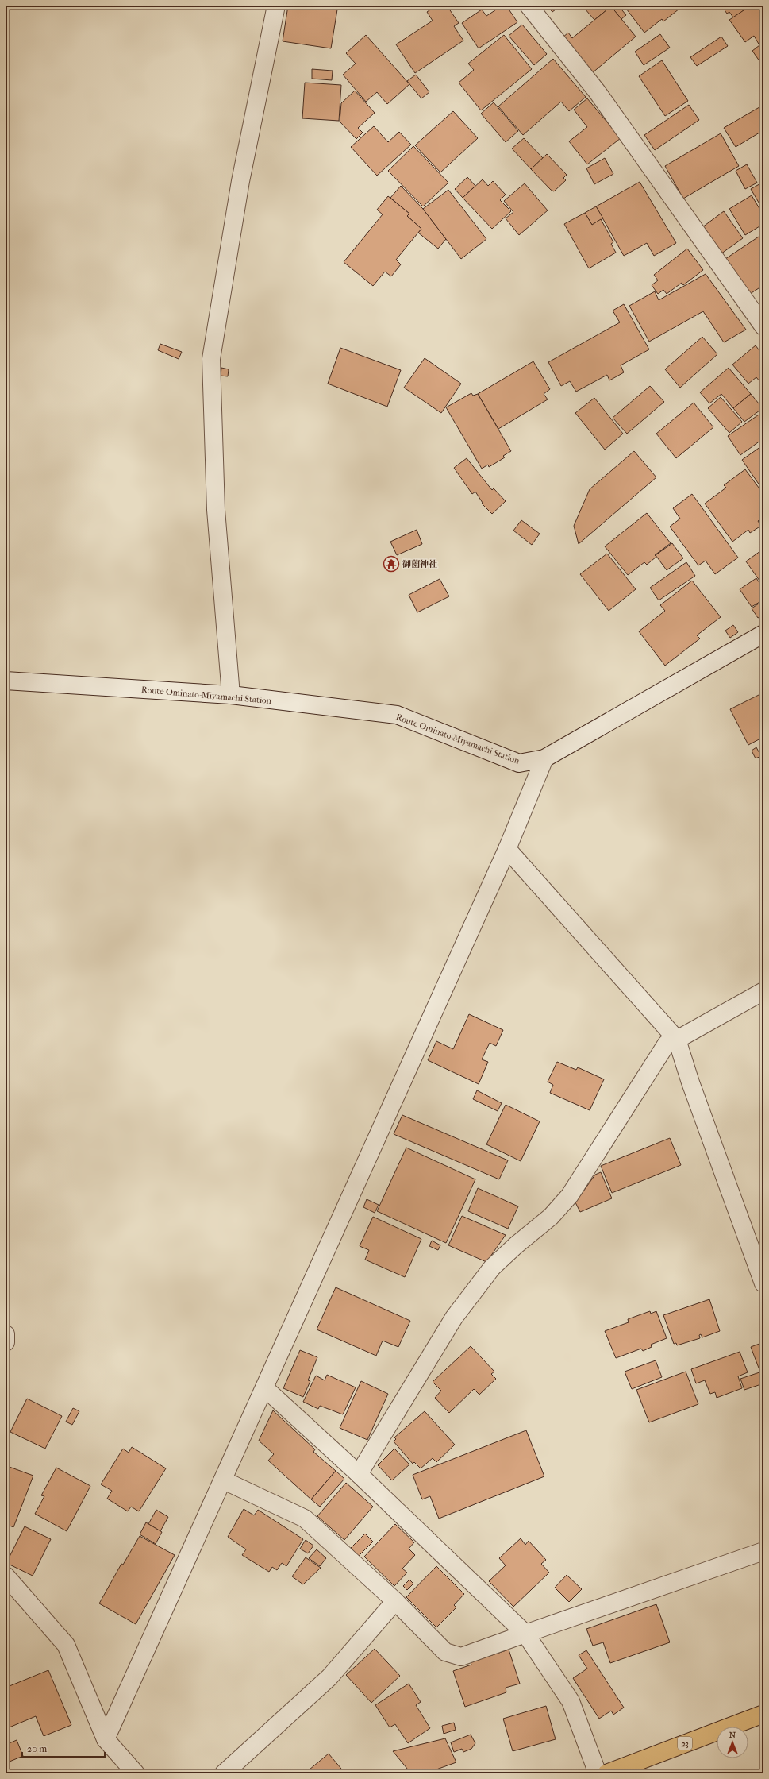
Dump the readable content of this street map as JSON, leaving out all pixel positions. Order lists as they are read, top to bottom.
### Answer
{
  "streets": {
    "highway": ["23"],
    "street": ["Route Ominato-Miyamachi Station"]
  },
  "places": {
    "temple": ["御薗神社"]
  },
  "scale_bar": "20 m",
  "north": "top"
}
